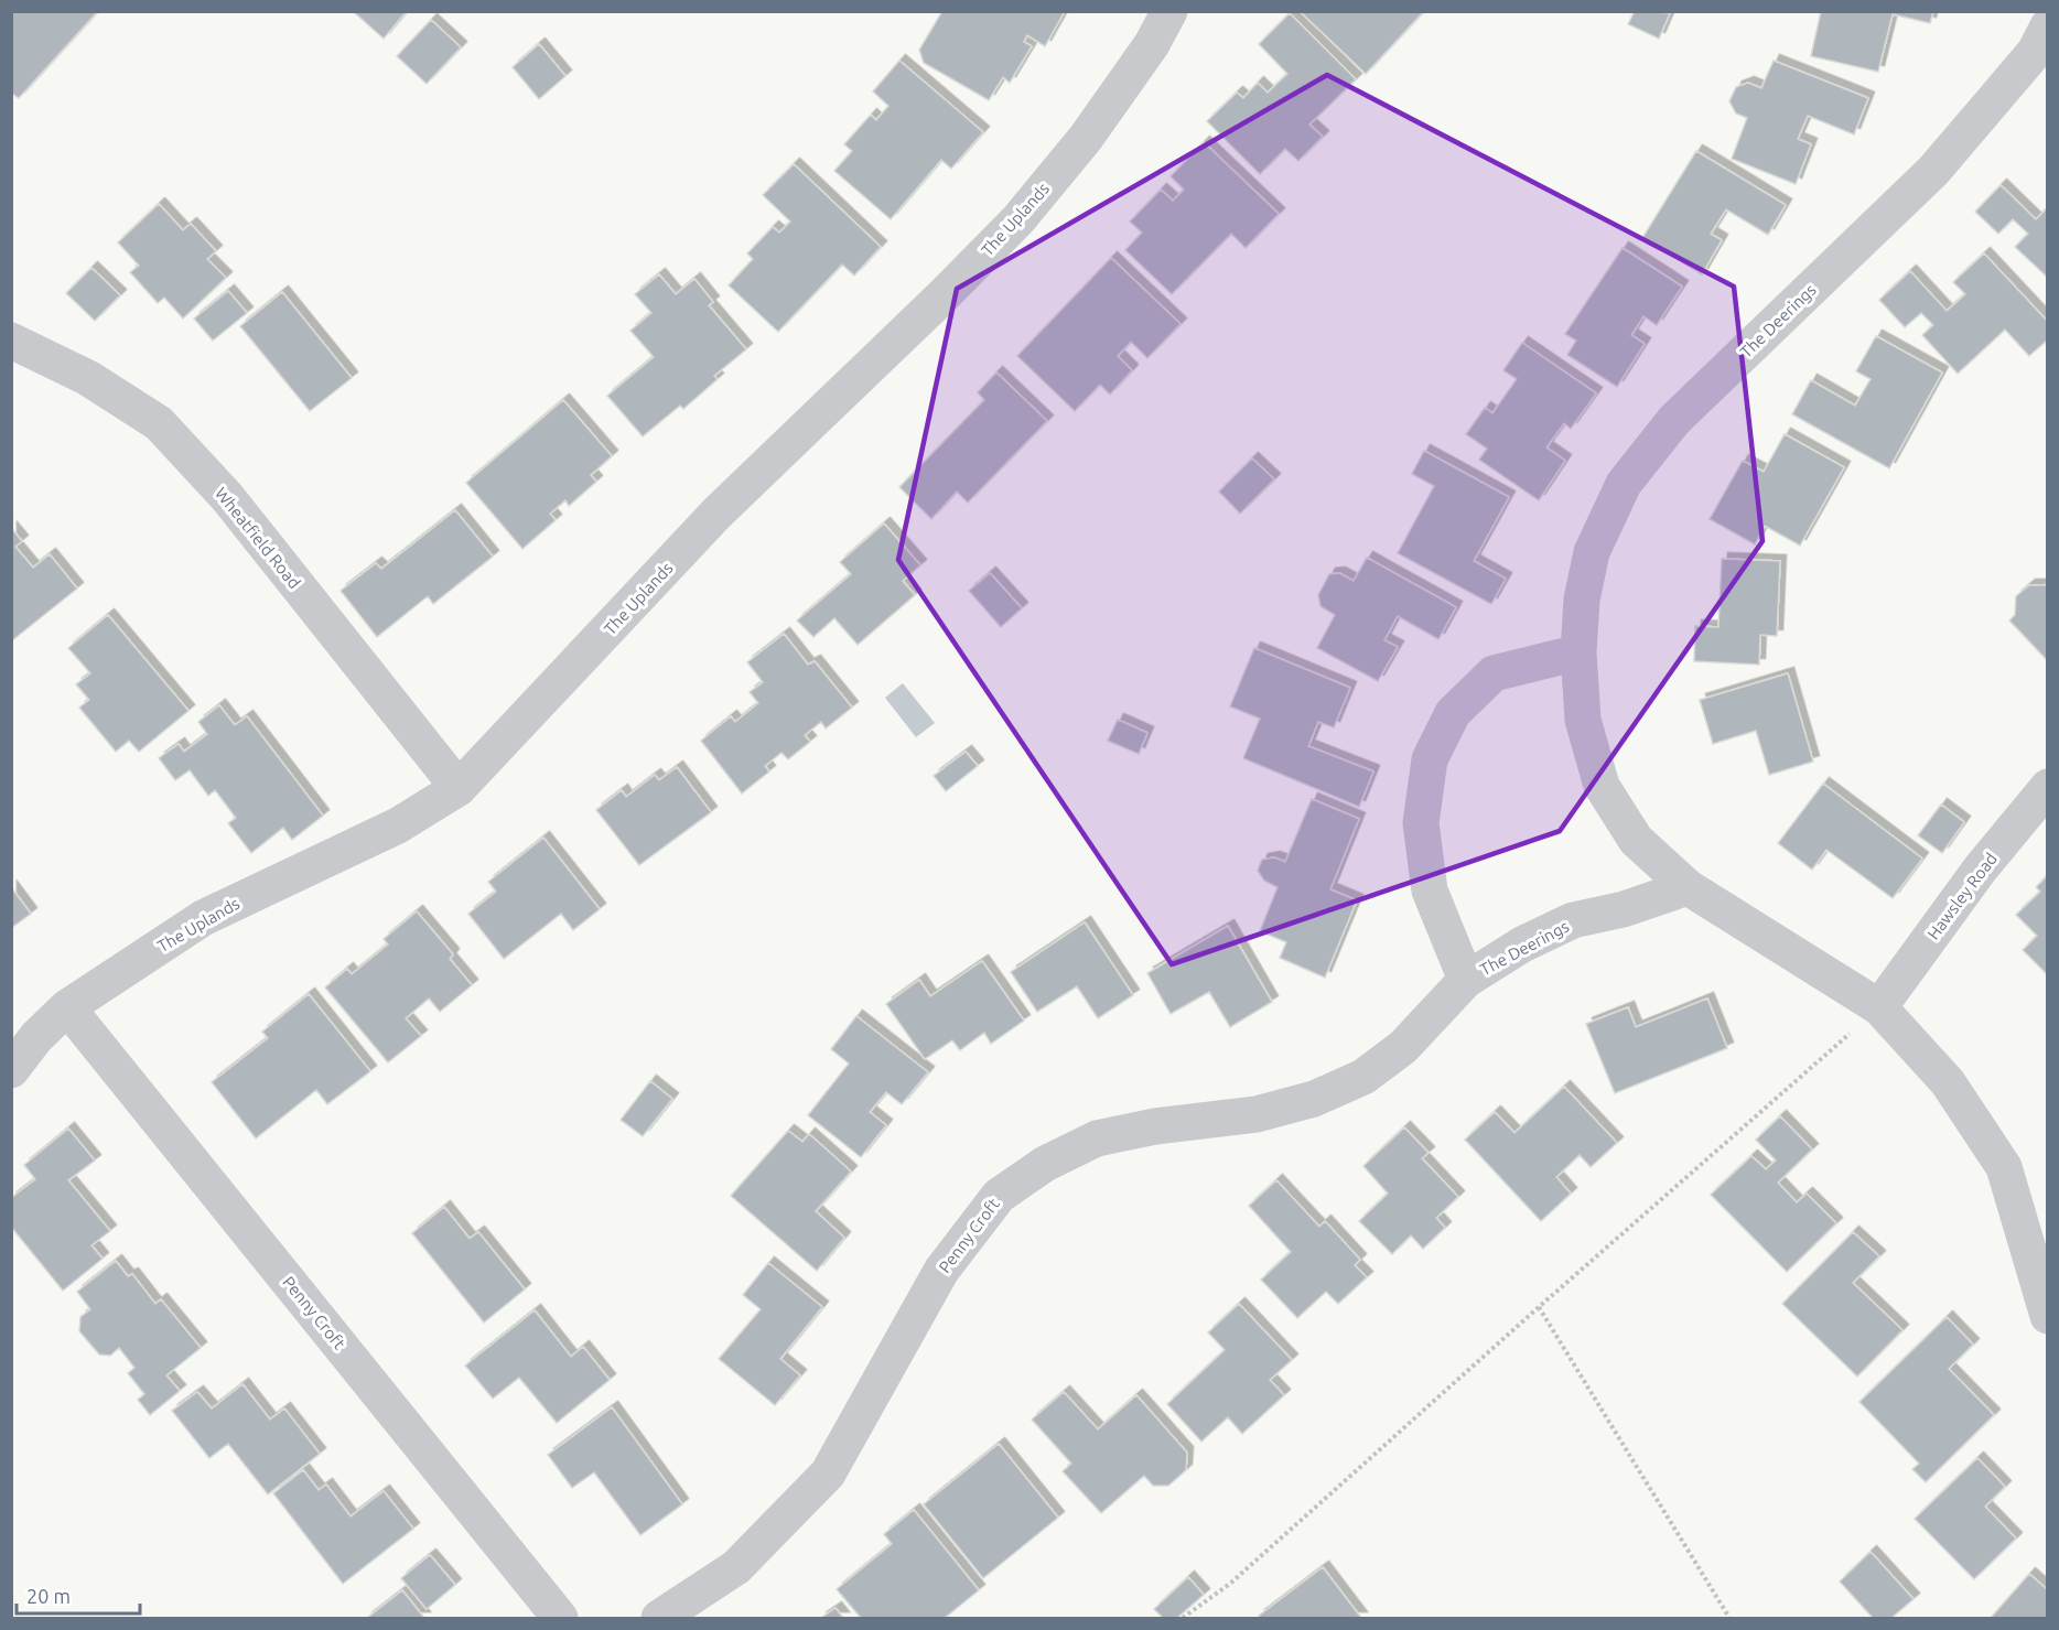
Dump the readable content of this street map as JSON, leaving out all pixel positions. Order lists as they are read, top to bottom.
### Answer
{
  "streets": {
    "street": [
      "The Uplands",
      "The Deerings",
      "Wheatfield Road",
      "Hawsley Road",
      "Penny Croft"
    ]
  },
  "crossings": [
    ["The Uplands", "Wheatfield Road"],
    ["The Uplands", "Penny Croft"],
    ["The Deerings", "Hawsley Road"],
    ["The Deerings", "Penny Croft"]
  ],
  "scale_bar": "20 m"
}
